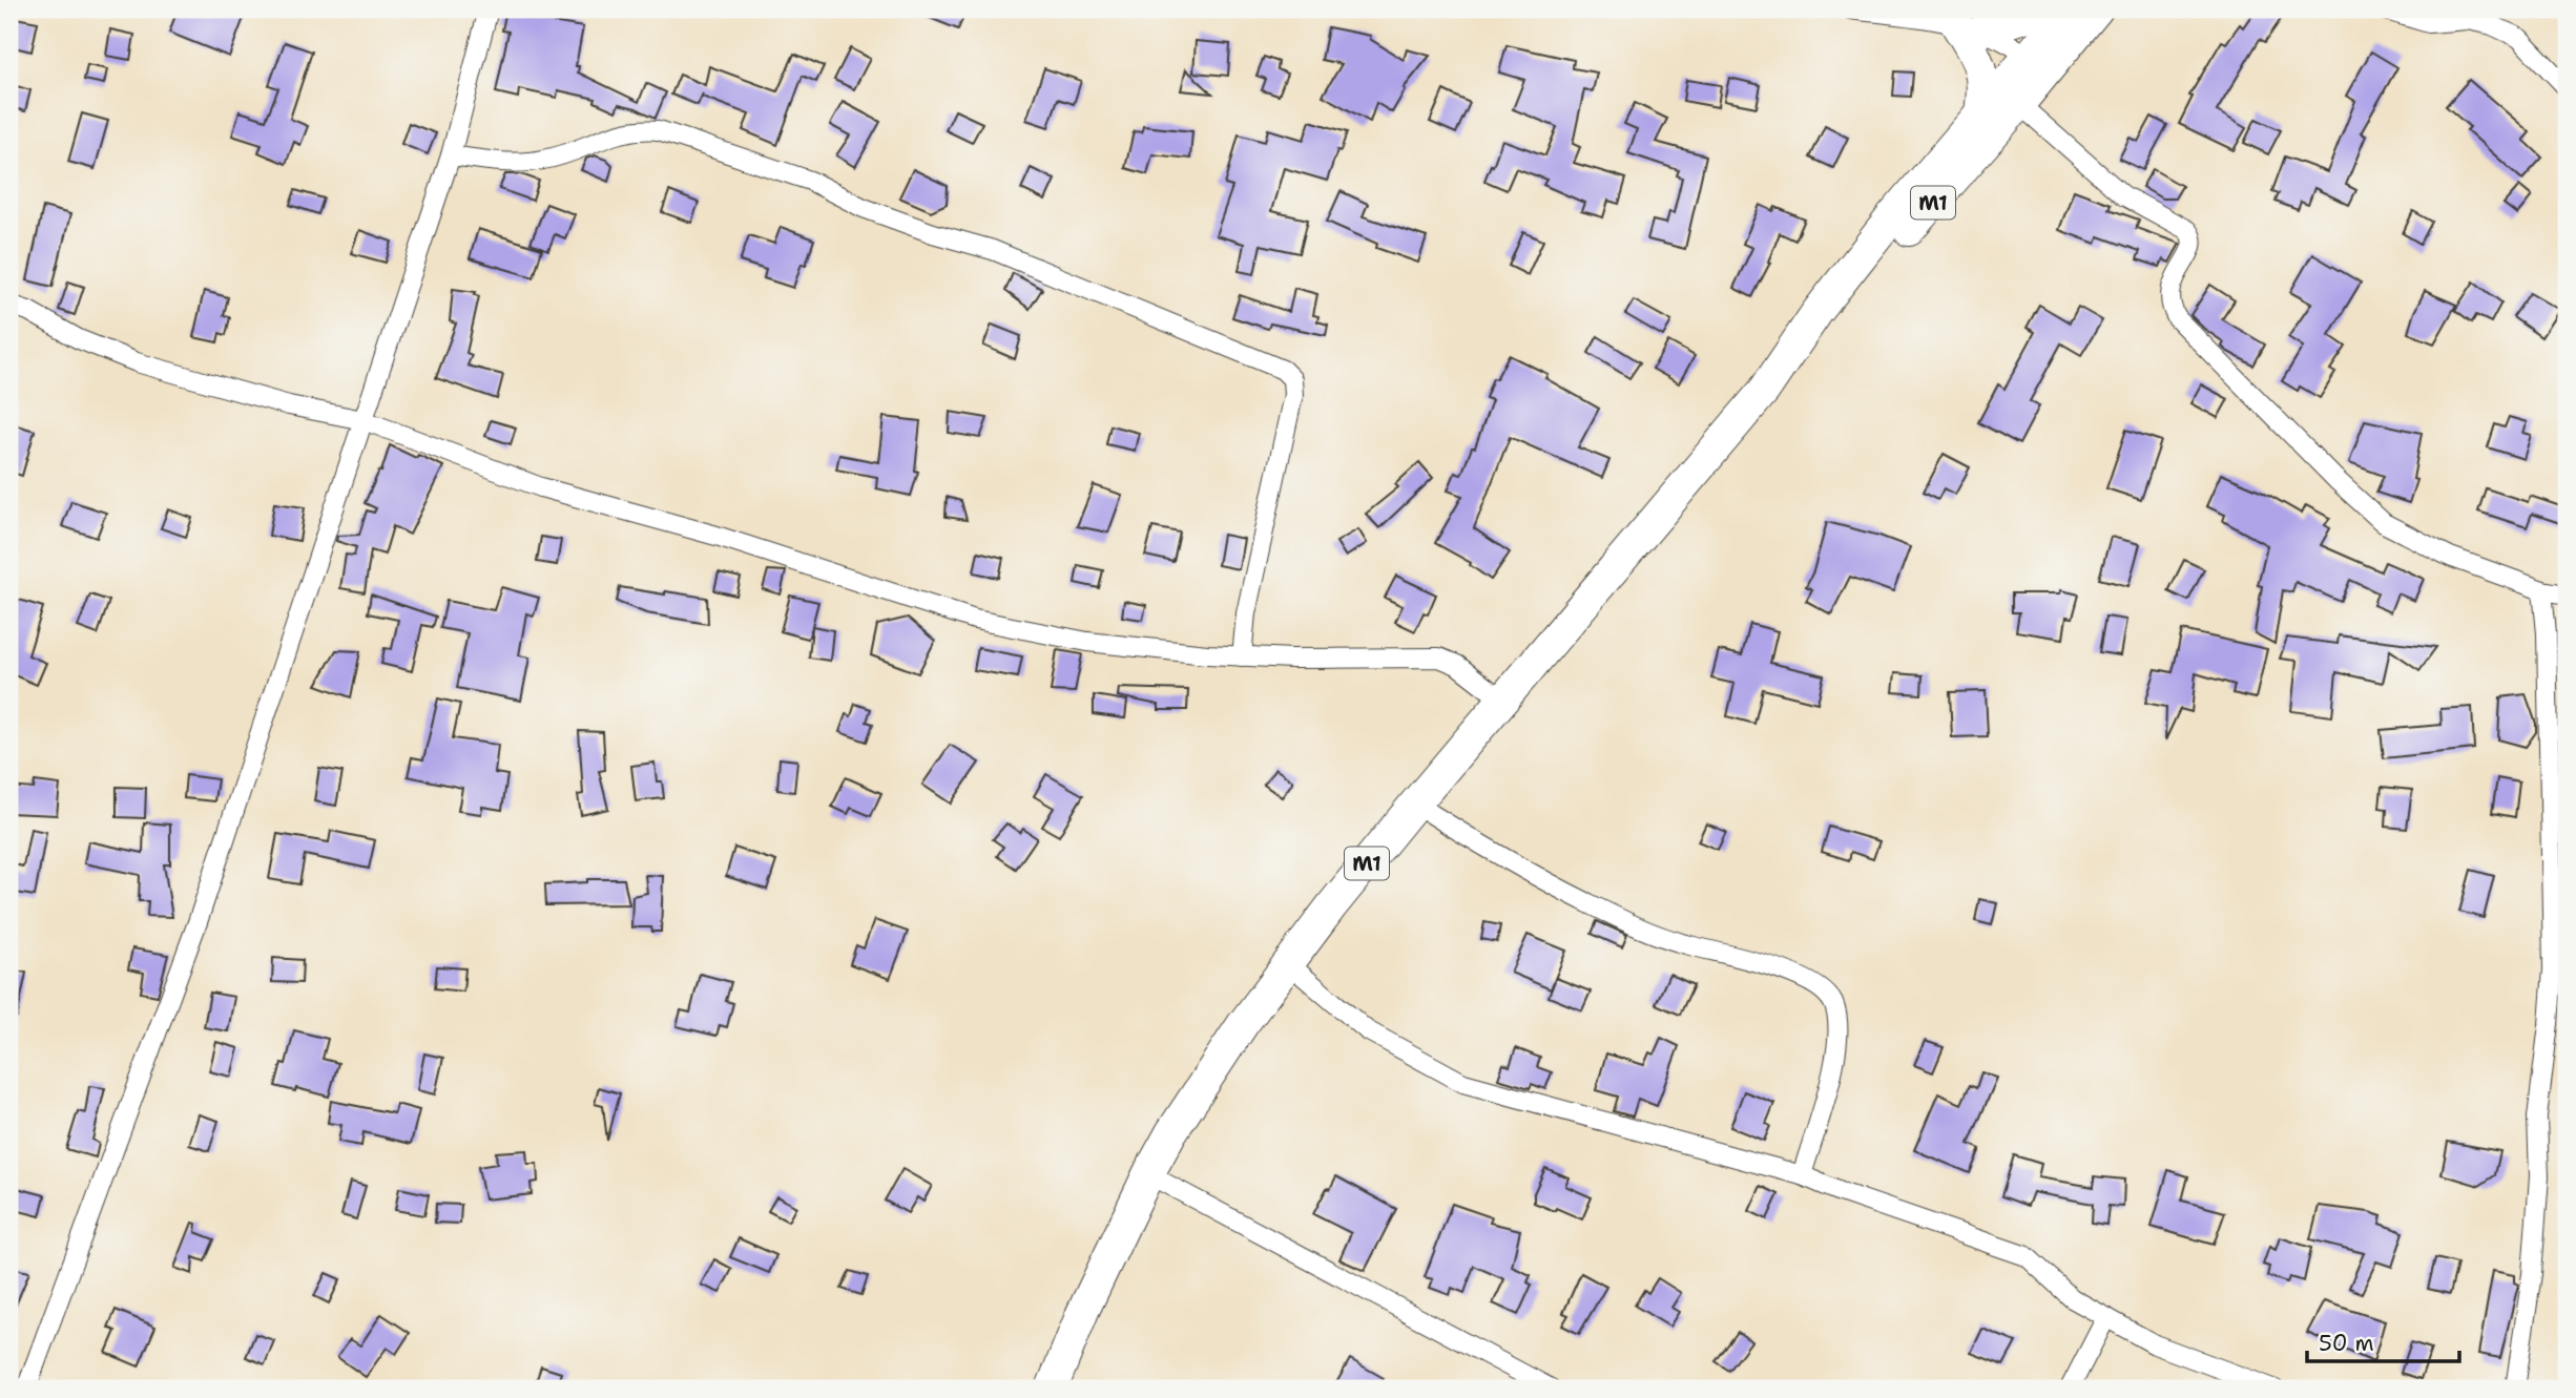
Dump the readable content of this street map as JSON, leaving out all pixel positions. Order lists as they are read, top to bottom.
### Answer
{
  "streets": {
    "highway": ["M1"]
  },
  "scale_bar": "50 m"
}
